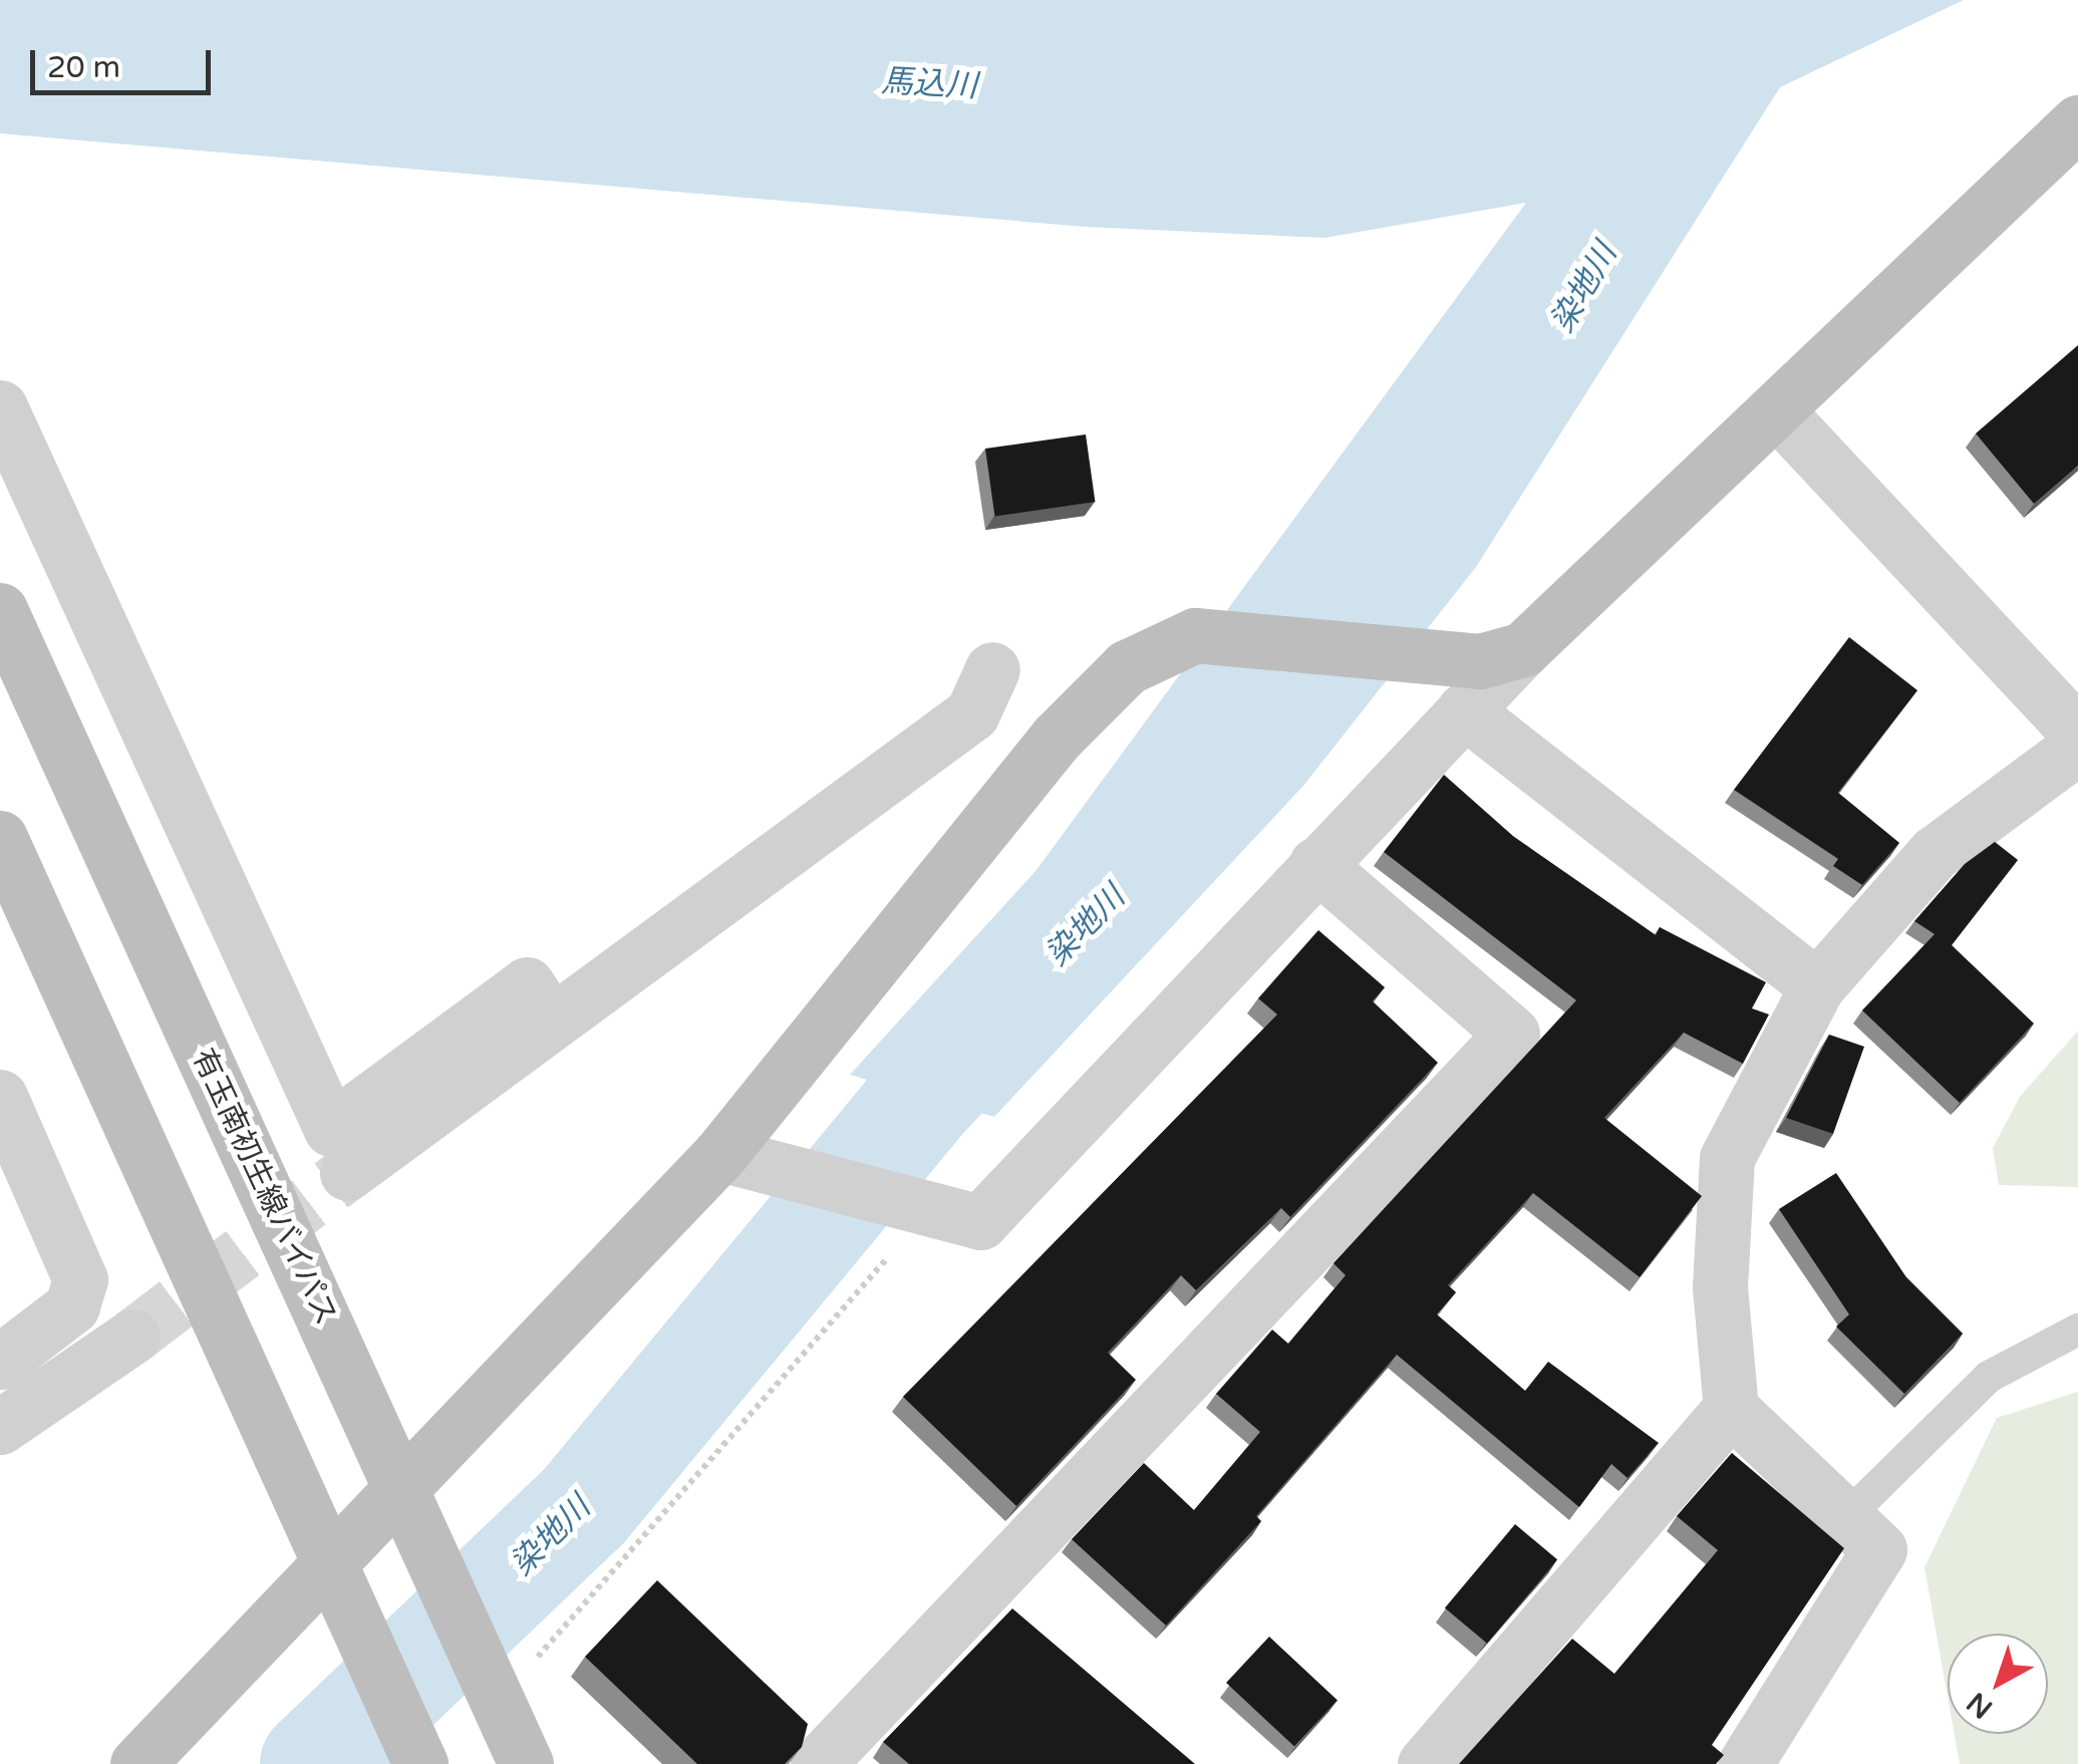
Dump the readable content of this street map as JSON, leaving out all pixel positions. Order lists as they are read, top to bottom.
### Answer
{
  "streets": {
    "street": ["有玉南初生線バイパス"]
  },
  "water": ["馬込川", "染地川"],
  "scale_bar": "20 m",
  "north": "bottom left"
}
